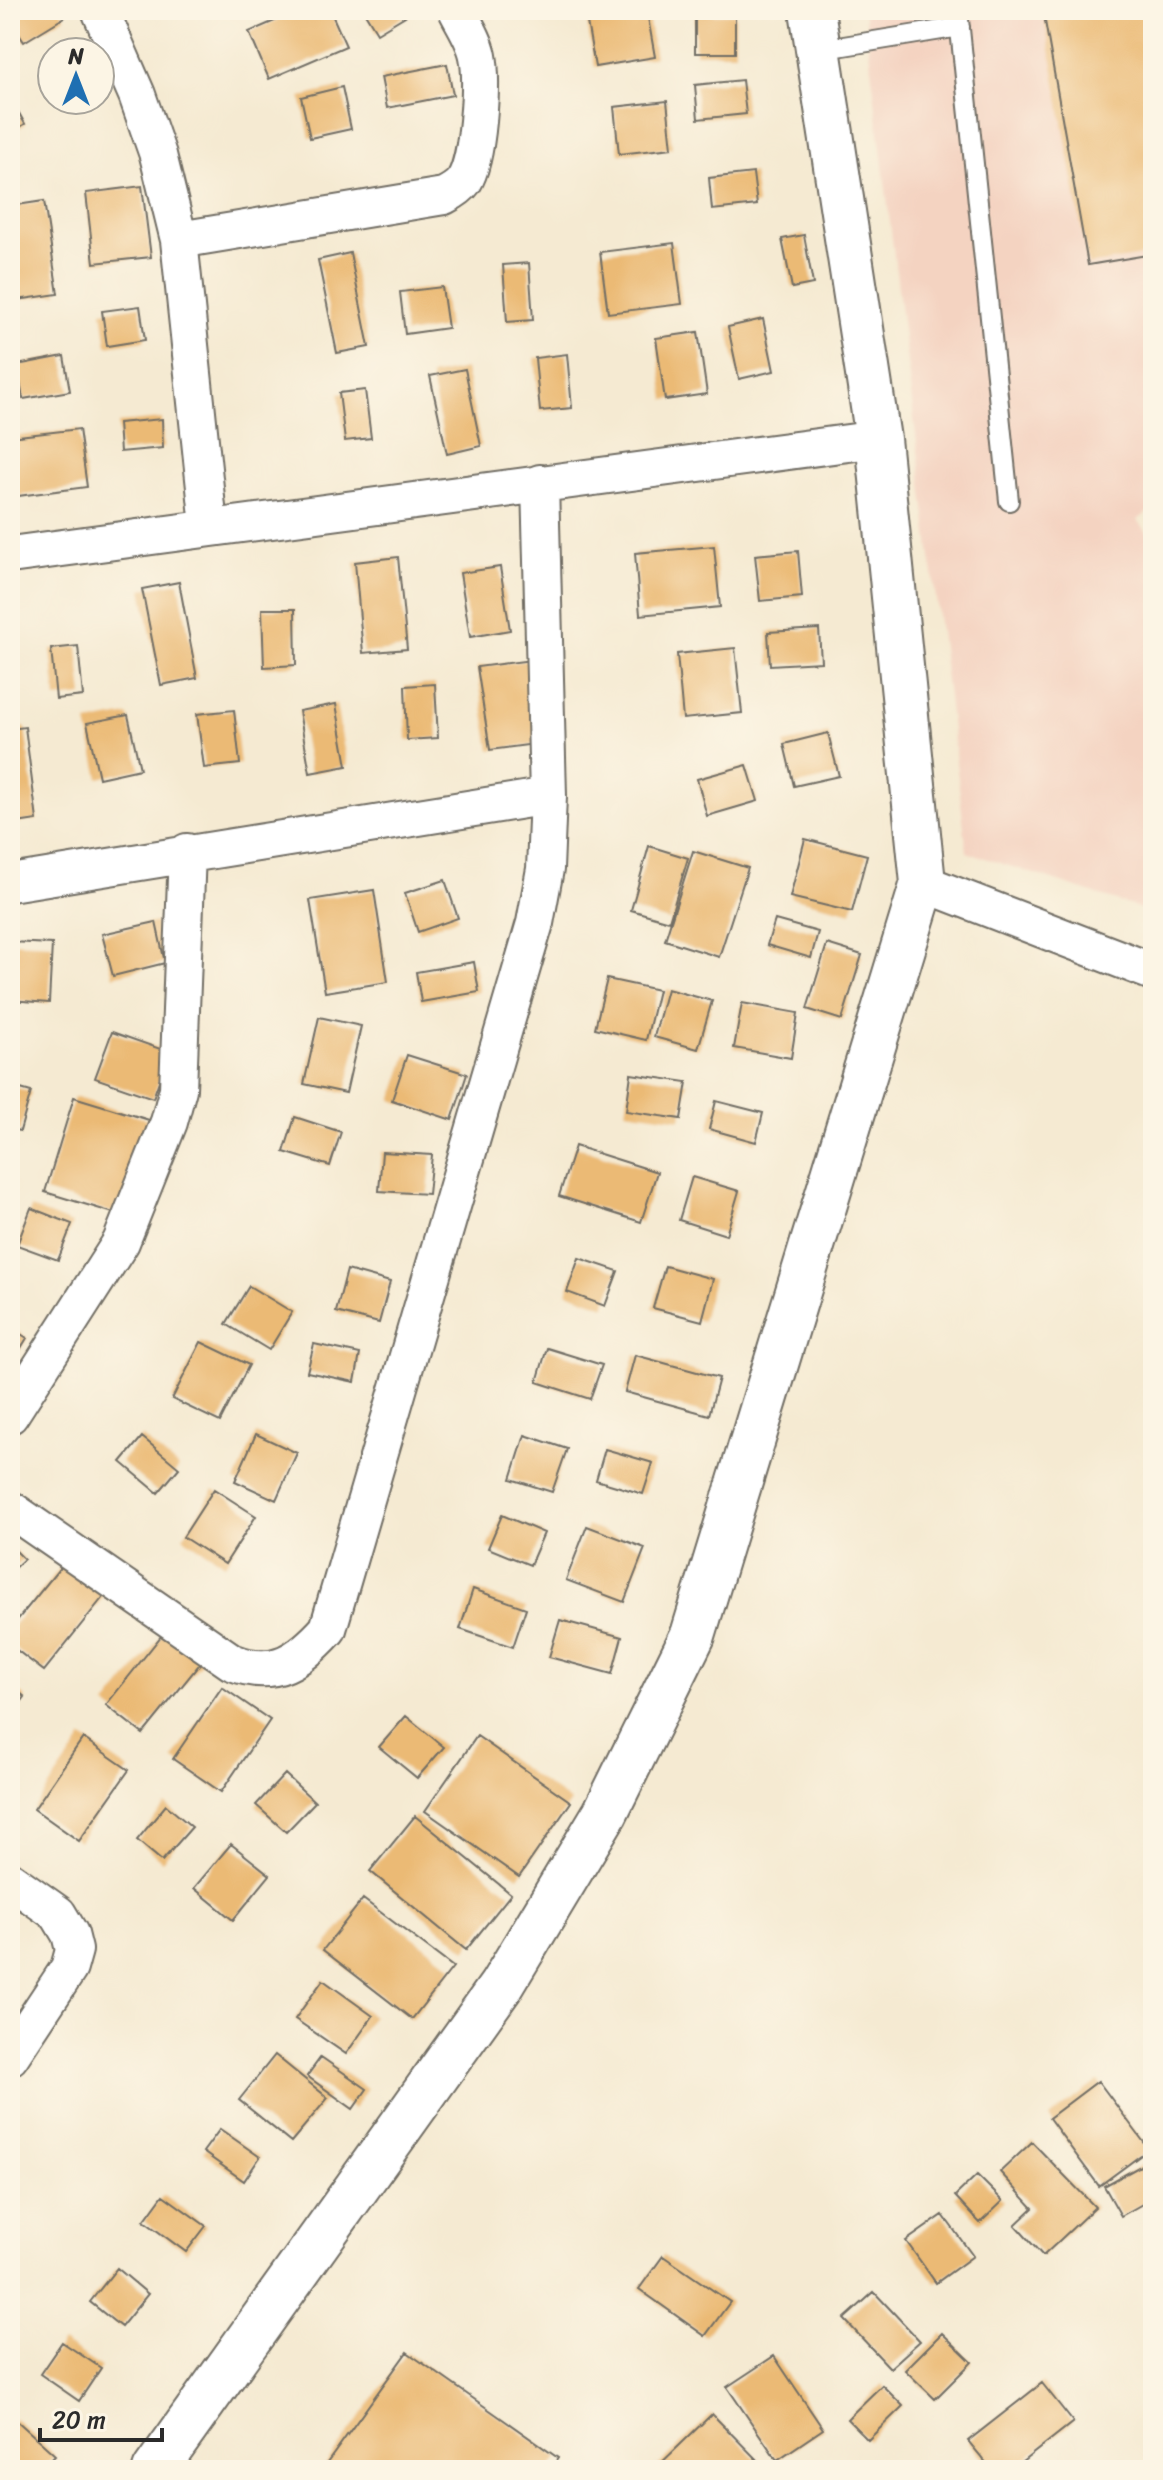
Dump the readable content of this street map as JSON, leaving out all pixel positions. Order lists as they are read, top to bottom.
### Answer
{
  "scale_bar": "20 m",
  "north": "top"
}
